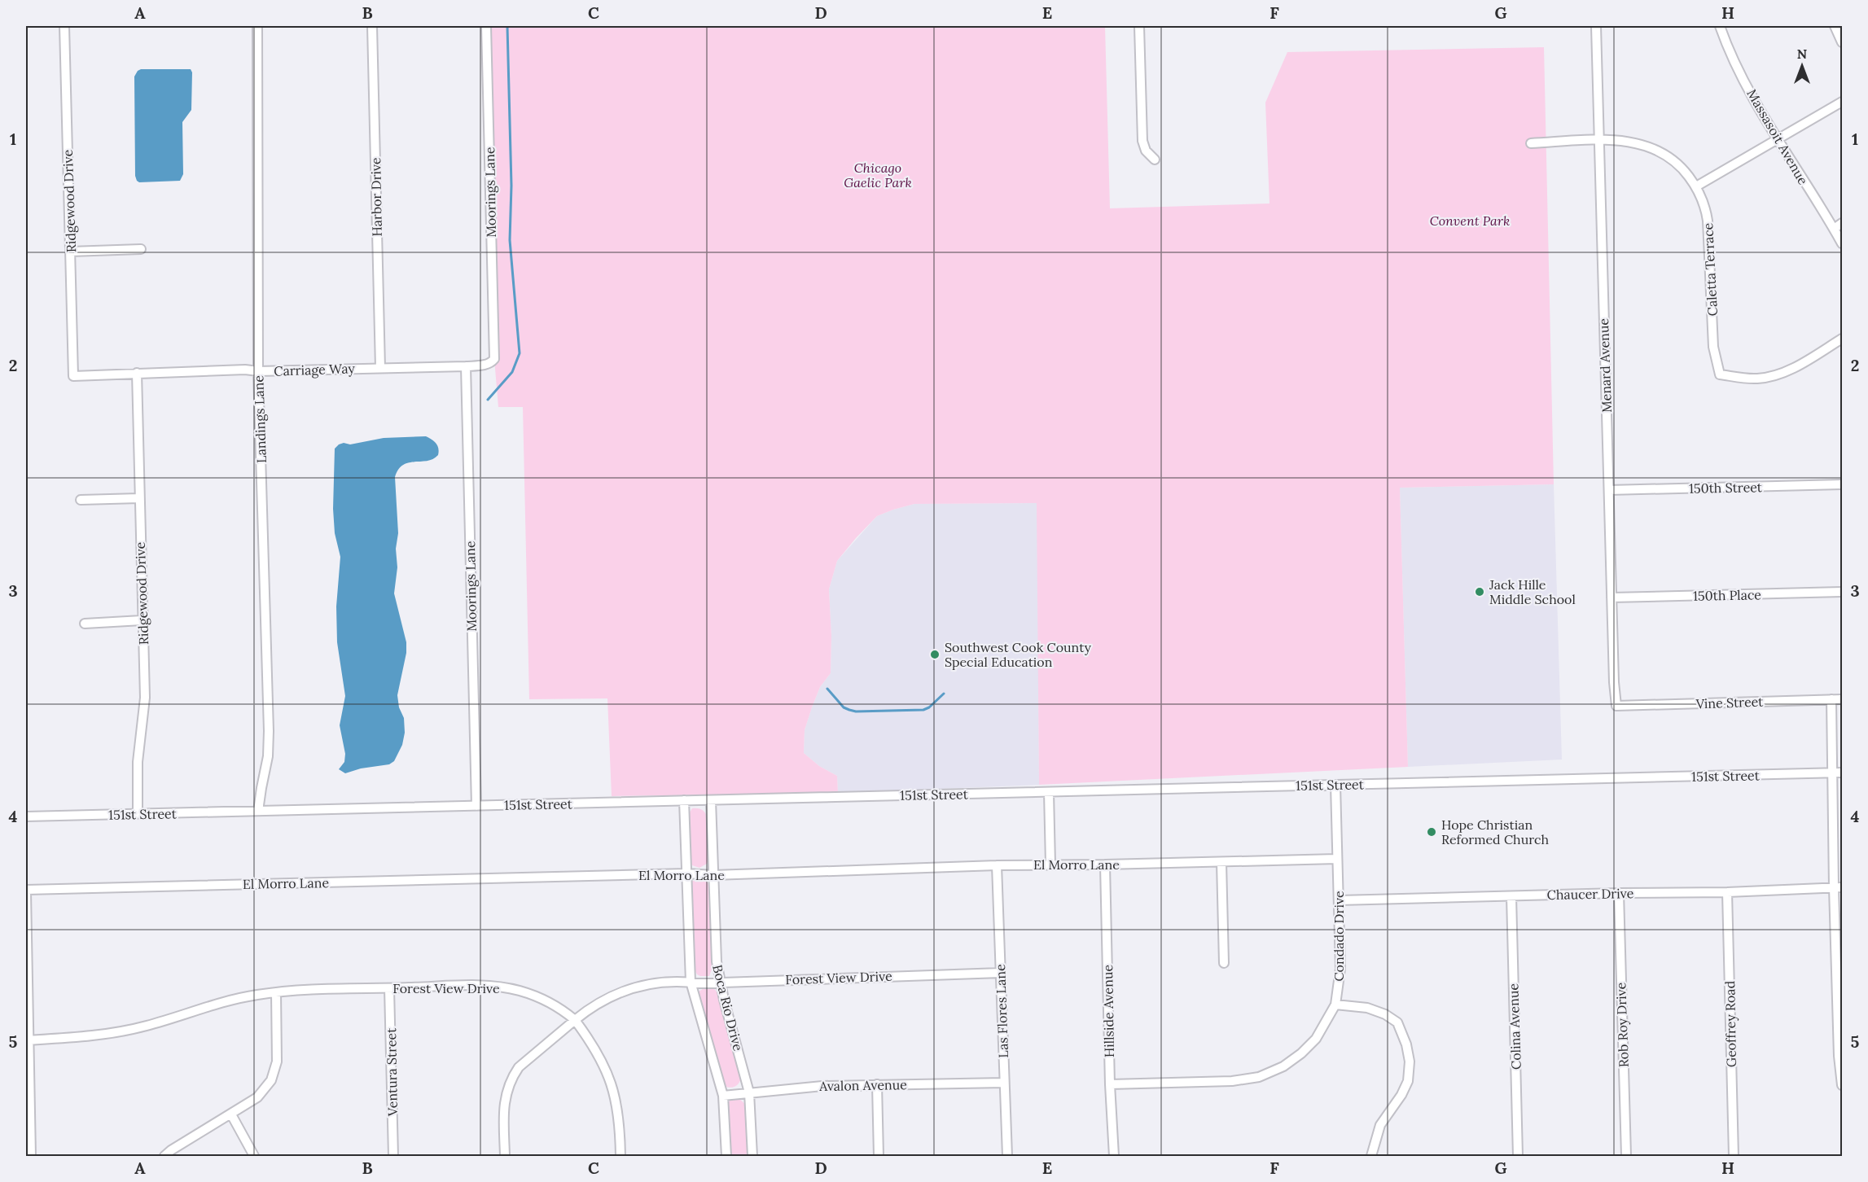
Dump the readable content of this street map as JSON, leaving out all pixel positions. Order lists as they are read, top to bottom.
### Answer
{
  "streets": {
    "street": [
      "Massasoit Avenue",
      "Moorings Lane",
      "Harbor Drive",
      "Ridgewood Drive",
      "Caletta Terrace",
      "Menard Avenue",
      "Carriage Way",
      "Landings Lane",
      "150th Street",
      "150th Place",
      "Vine Street",
      "151st Street",
      "El Morro Lane",
      "Chaucer Drive",
      "Condado Drive",
      "Forest View Drive",
      "Boca Rio Drive",
      "Las Flores Lane",
      "Hillside Avenue",
      "Geoffrey Road",
      "Rob Roy Drive",
      "Colina Avenue",
      "Ventura Street",
      "Avalon Avenue"
    ]
  },
  "crossings": [
    ["Moorings Lane", "Carriage Way"],
    ["Moorings Lane", "151st Street"],
    ["Harbor Drive", "Carriage Way"],
    ["Ridgewood Drive", "Carriage Way"],
    ["Ridgewood Drive", "151st Street"],
    ["Caletta Terrace", "Menard Avenue"],
    ["Menard Avenue", "150th Street"],
    ["Menard Avenue", "150th Place"],
    ["Menard Avenue", "Vine Street"],
    ["Carriage Way", "Landings Lane"],
    ["Landings Lane", "151st Street"],
    ["151st Street", "Condado Drive"],
    ["151st Street", "Boca Rio Drive"],
    ["El Morro Lane", "Condado Drive"],
    ["El Morro Lane", "Boca Rio Drive"],
    ["El Morro Lane", "Las Flores Lane"],
    ["El Morro Lane", "Hillside Avenue"],
    ["Chaucer Drive", "Condado Drive"],
    ["Chaucer Drive", "Geoffrey Road"],
    ["Chaucer Drive", "Rob Roy Drive"],
    ["Chaucer Drive", "Colina Avenue"],
    ["Condado Drive", "Hillside Avenue"],
    ["Forest View Drive", "Boca Rio Drive"],
    ["Forest View Drive", "Las Flores Lane"],
    ["Forest View Drive", "Ventura Street"],
    ["Boca Rio Drive", "Avalon Avenue"],
    ["Las Flores Lane", "Avalon Avenue"]
  ],
  "parks": ["Chicago Gaelic Park", "Convent Park"],
  "places": ["Jack Hille Middle School", "Southwest Cook County Special Education", "Hope Christian Reformed Church"],
  "north": "top",
  "grid": {
    "columns": [
      "A",
      "B",
      "C",
      "D",
      "E",
      "F",
      "G",
      "H"
    ],
    "rows": [
      "1",
      "2",
      "3",
      "4",
      "5"
    ]
  }
}
